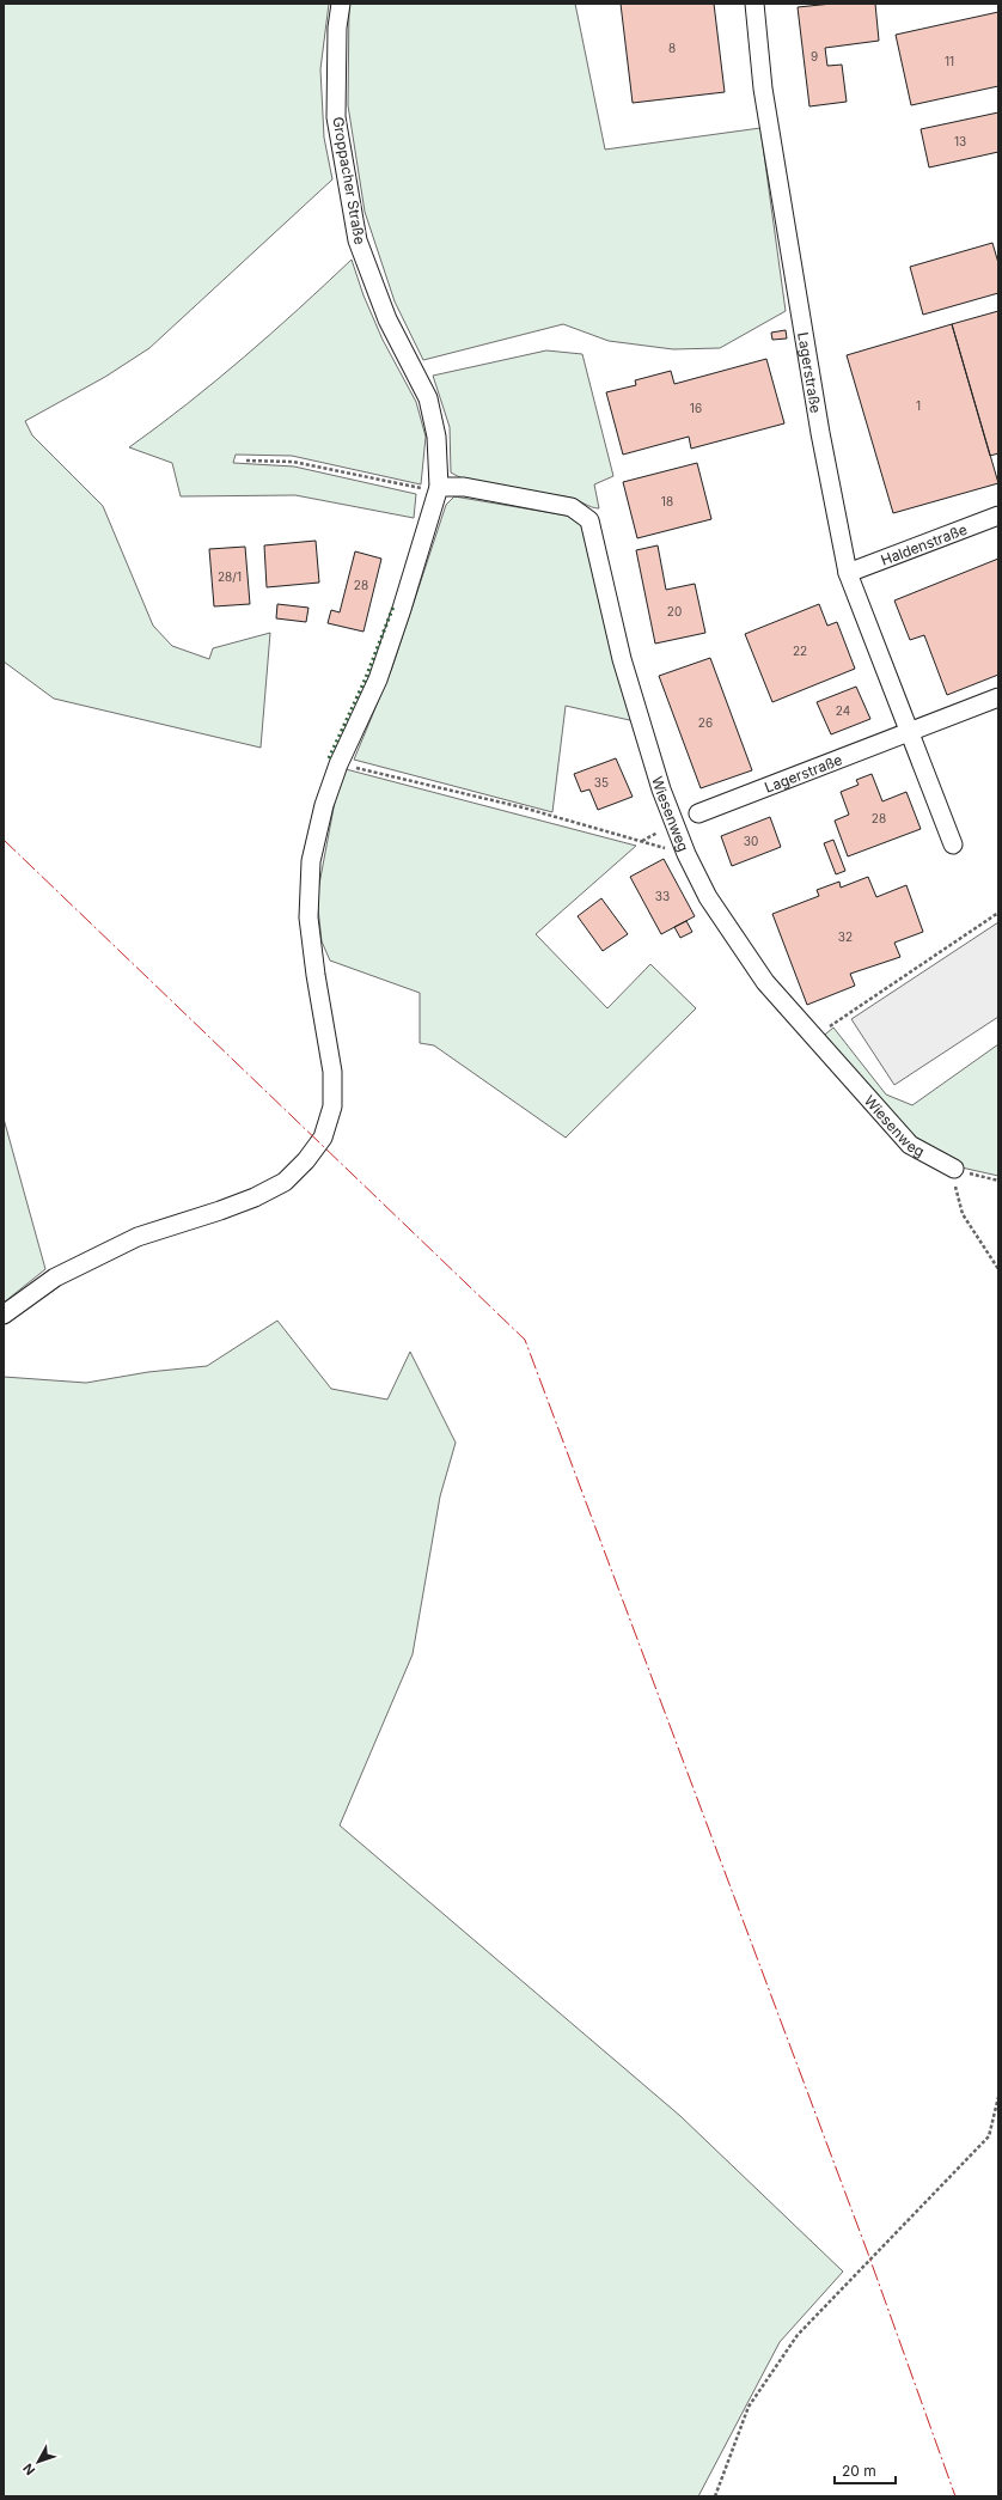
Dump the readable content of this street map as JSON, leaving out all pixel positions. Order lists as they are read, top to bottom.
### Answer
{
  "streets": {
    "street": [
      "Groppacher Straße",
      "Lagerstraße",
      "Haldenstraße",
      "Wiesenweg"
    ]
  },
  "crossings": [
    ["Groppacher Straße", "Wiesenweg"],
    ["Lagerstraße", "Haldenstraße"]
  ],
  "house_numbers": [
    "8",
    "9",
    "11",
    "13",
    "1",
    "16",
    "18",
    "28/1",
    "28",
    "20",
    "22",
    "24",
    "26",
    "35",
    "28",
    "30",
    "33",
    "32"
  ],
  "scale_bar": "20 m",
  "north": "bottom left"
}
